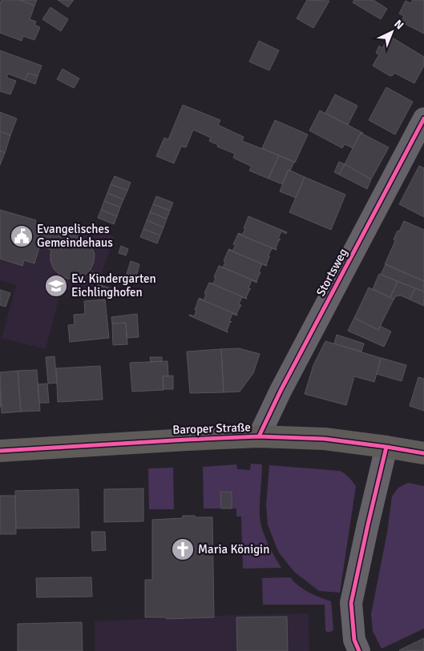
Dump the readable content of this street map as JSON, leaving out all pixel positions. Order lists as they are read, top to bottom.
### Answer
{
  "streets": {
    "main road": ["Baroper Straße"],
    "street": ["Stortsweg"]
  },
  "crossings": [
    ["Stortsweg", "Baroper Straße"]
  ],
  "places": {
    "public building": ["Evangelisches Gemeindehaus"],
    "school or university": ["Ev. Kindergarten Eichlinghofen"],
    "church": ["Maria Königin"]
  },
  "north": "top right"
}
